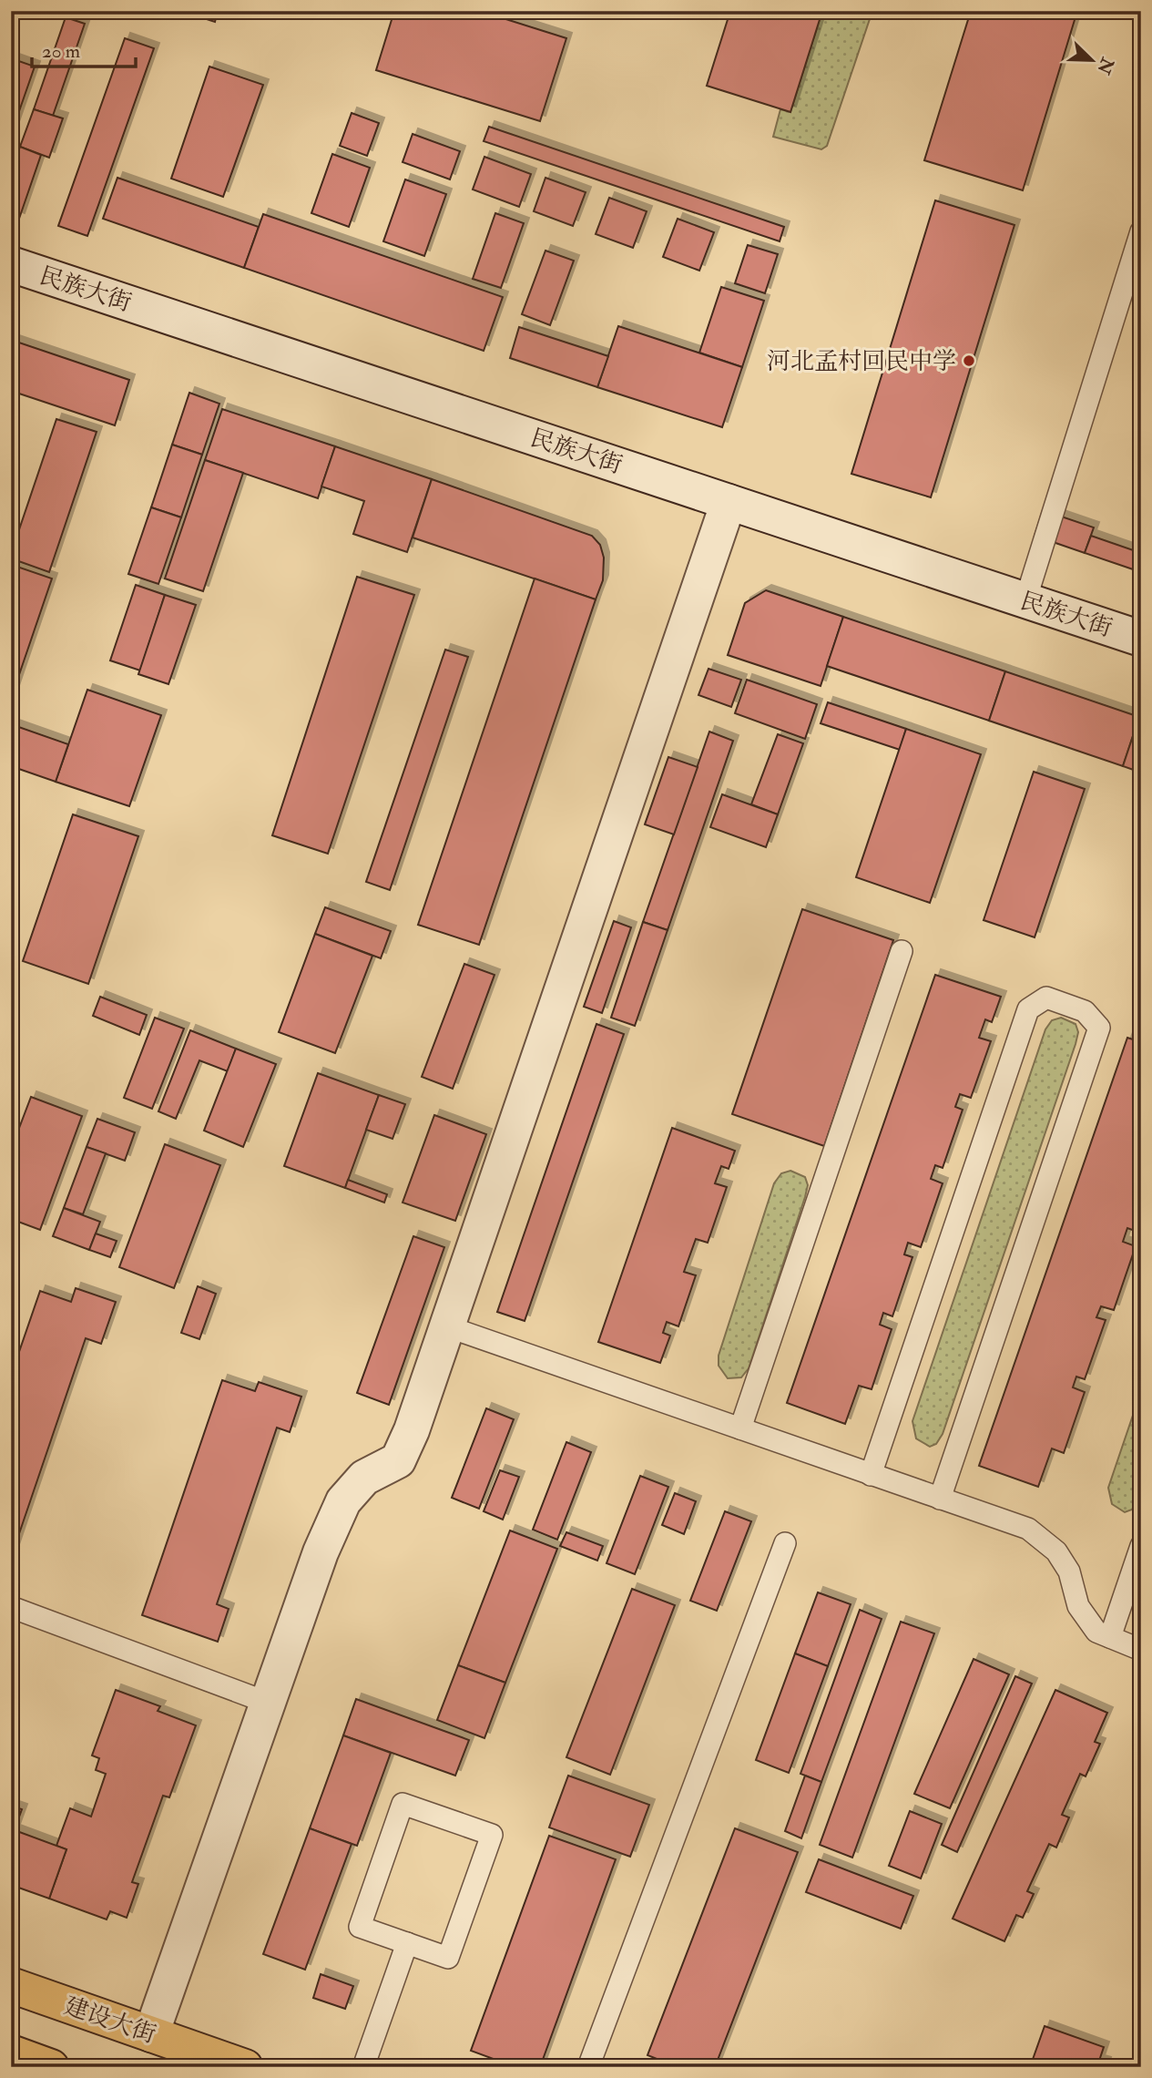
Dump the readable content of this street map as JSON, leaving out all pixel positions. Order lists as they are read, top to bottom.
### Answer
{
  "streets": {
    "main road": ["建设大街"],
    "street": ["民族大街"]
  },
  "places": ["河北孟村回民中学"],
  "scale_bar": "20 m",
  "north": "bottom right"
}
